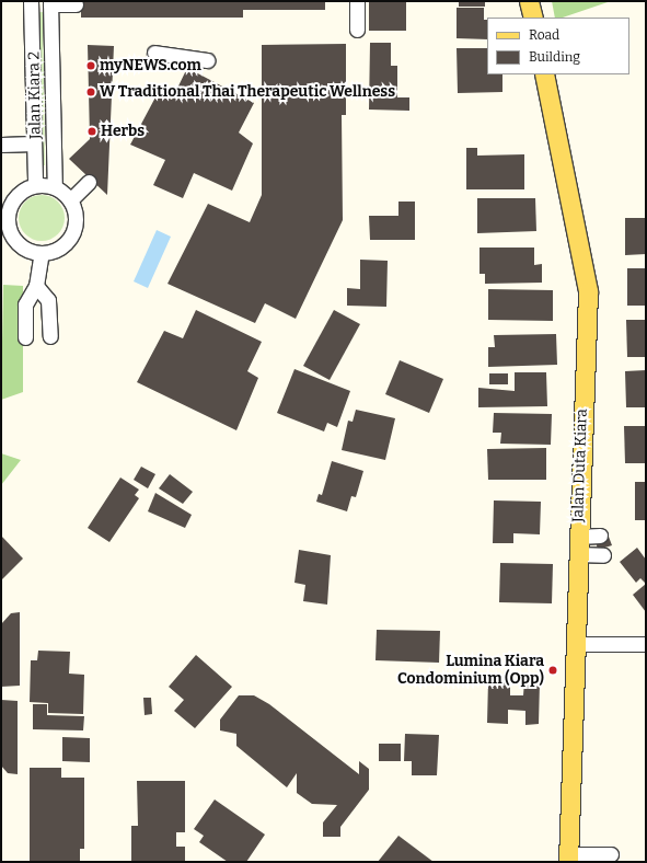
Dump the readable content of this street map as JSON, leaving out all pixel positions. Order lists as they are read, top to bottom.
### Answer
{
  "streets": {
    "main road": ["Jalan Duta Kiara"],
    "street": ["Jalan Kiara 2"]
  },
  "places": [
    "myNEWS.com",
    "W Traditional Thai Therapeutic Wellness",
    "Herbs",
    "Lumina Kiara Condominium (Opp)"
  ],
  "legend": ["Road", "Building"]
}
